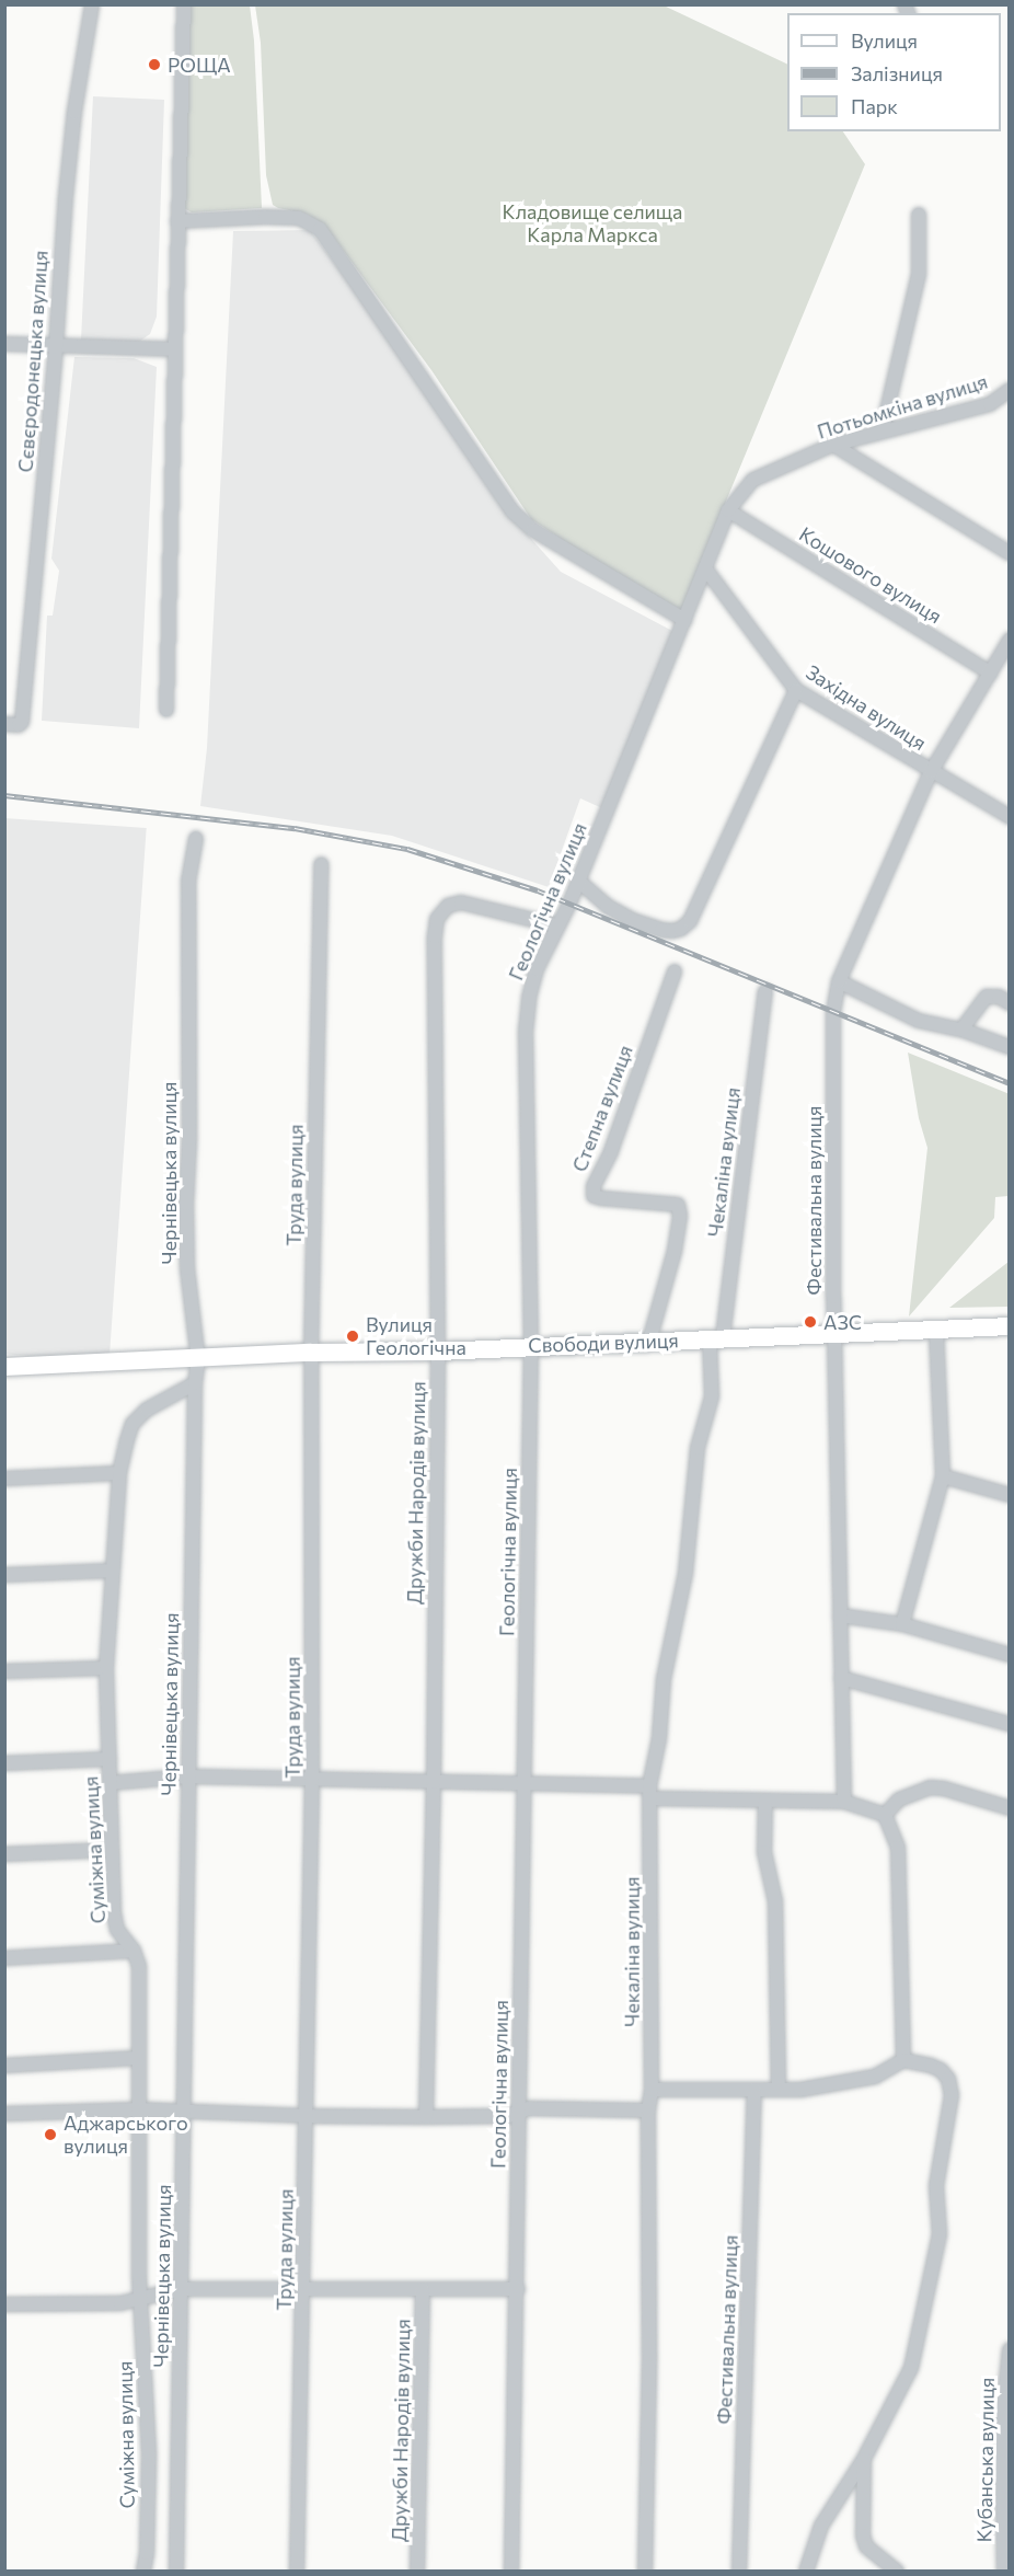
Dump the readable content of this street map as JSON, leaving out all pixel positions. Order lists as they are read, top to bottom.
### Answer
{
  "streets": {
    "main road": ["Свободи вулиця"],
    "street": [
      "Сєвєродонецька вулиця",
      "Потьомкіна вулиця",
      "Кошового вулиця",
      "Західна вулиця",
      "Геологічна вулиця",
      "Степна вулиця",
      "Чекаліна вулиця",
      "Чернівецька вулиця",
      "Труда вулиця",
      "Фестивальна вулиця",
      "Дружби Народів вулиця",
      "Суміжна вулиця",
      "Кубанська вулиця"
    ]
  },
  "crossings": [
    ["Потьомкіна вулиця", "Кошового вулиця"],
    ["Потьомкіна вулиця", "Західна вулиця"],
    ["Потьомкіна вулиця", "Геологічна вулиця"],
    ["Кошового вулиця", "Фестивальна вулиця"],
    ["Західна вулиця", "Геологічна вулиця"],
    ["Західна вулиця", "Фестивальна вулиця"],
    ["Геологічна вулиця", "Свободи вулиця"],
    ["Геологічна вулиця", "Дружби Народів вулиця"],
    ["Степна вулиця", "Свободи вулиця"],
    ["Чекаліна вулиця", "Свободи вулиця"],
    ["Чернівецька вулиця", "Свободи вулиця"],
    ["Чернівецька вулиця", "Суміжна вулиця"],
    ["Труда вулиця", "Свободи вулиця"],
    ["Фестивальна вулиця", "Свободи вулиця"],
    ["Свободи вулиця", "Дружби Народів вулиця"]
  ],
  "parks": ["Кладовище селища Карла Маркса"],
  "places": [
    "РОЩА",
    "АЗС",
    "Вулиця Геологічна",
    "Аджарського вулиця"
  ],
  "legend": ["Вулиця", "Залізниця", "Парк"]
}
